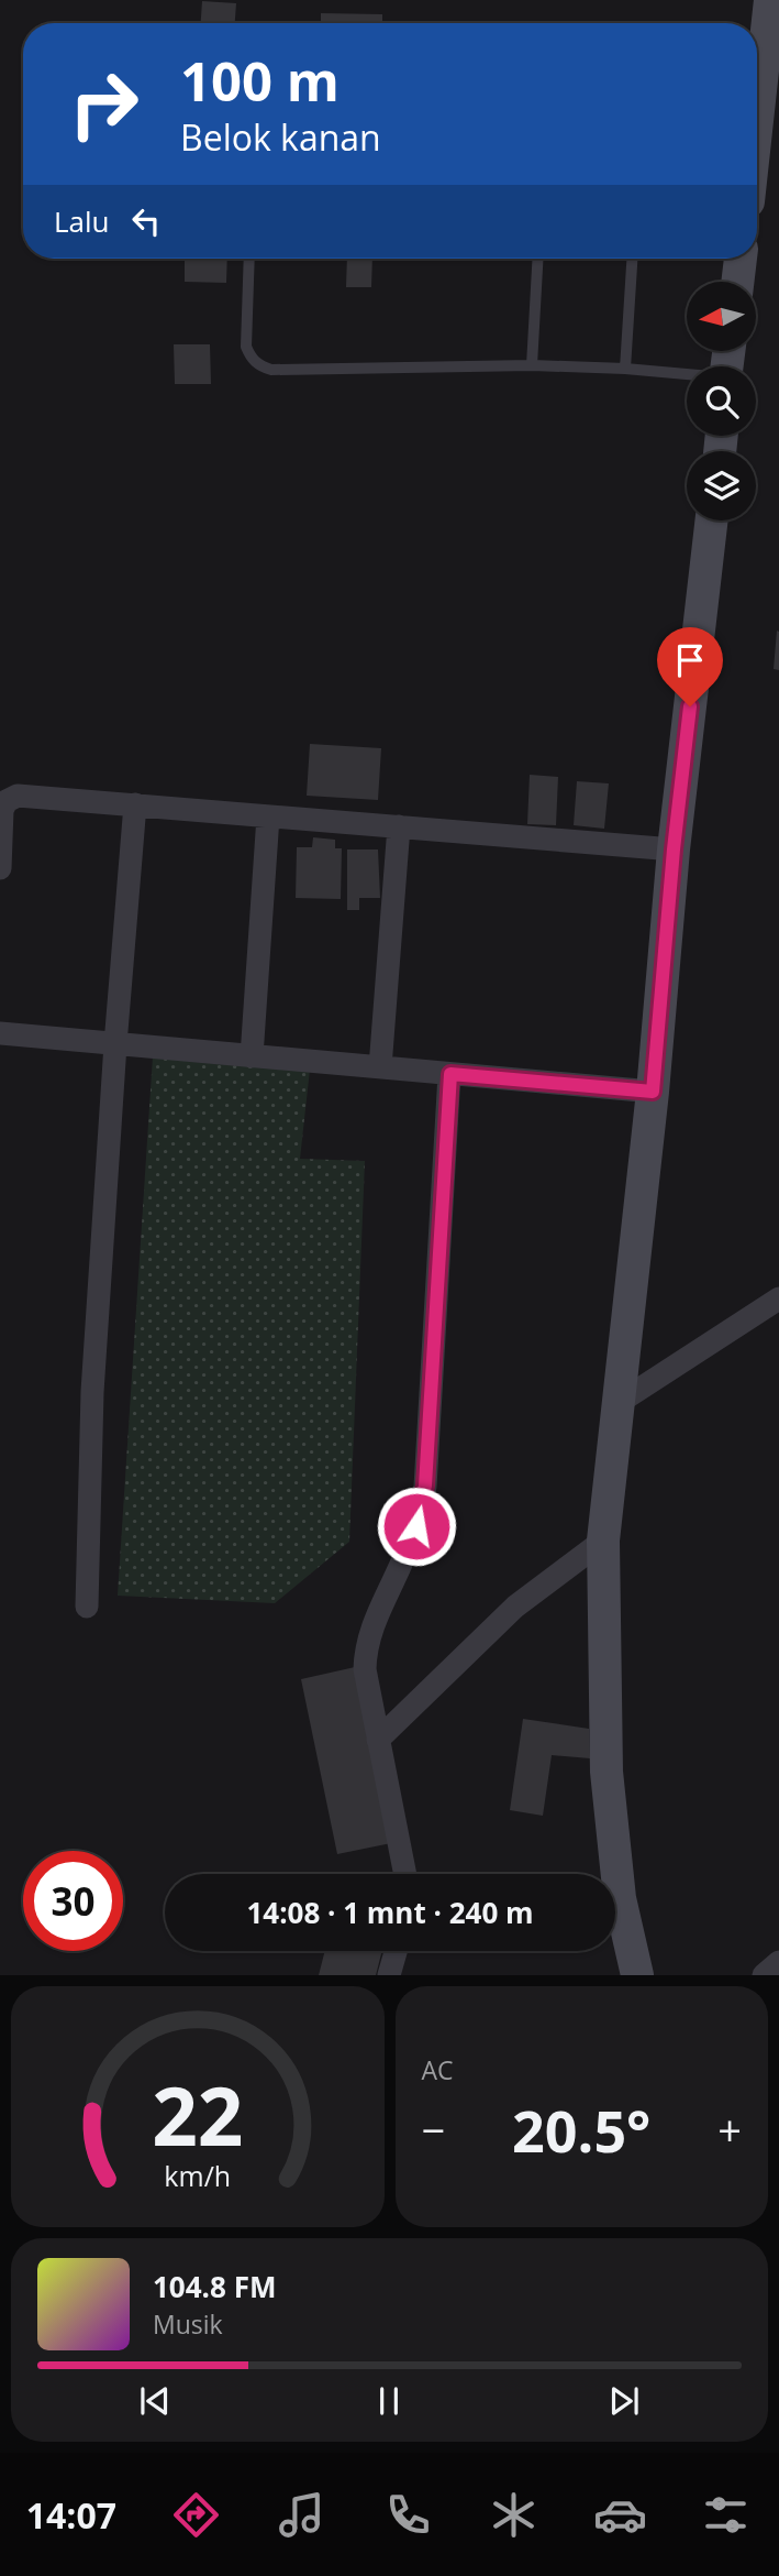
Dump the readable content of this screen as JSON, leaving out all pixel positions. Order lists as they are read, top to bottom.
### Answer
{
  "north": "left",
  "page": {
    "turn": ["100 m", "Belok kanan"],
    "then": "Lalu",
    "limit": "30",
    "trip": "14:08 · 1 mnt · 240 m",
    "tile": "AC",
    "heat": ["−", "20.5°", "+"],
    "song": ["104.8 FM", "Musik"],
    "tabs": "14:07",
    "gauge": ["22", "km/h"]
  }
}
